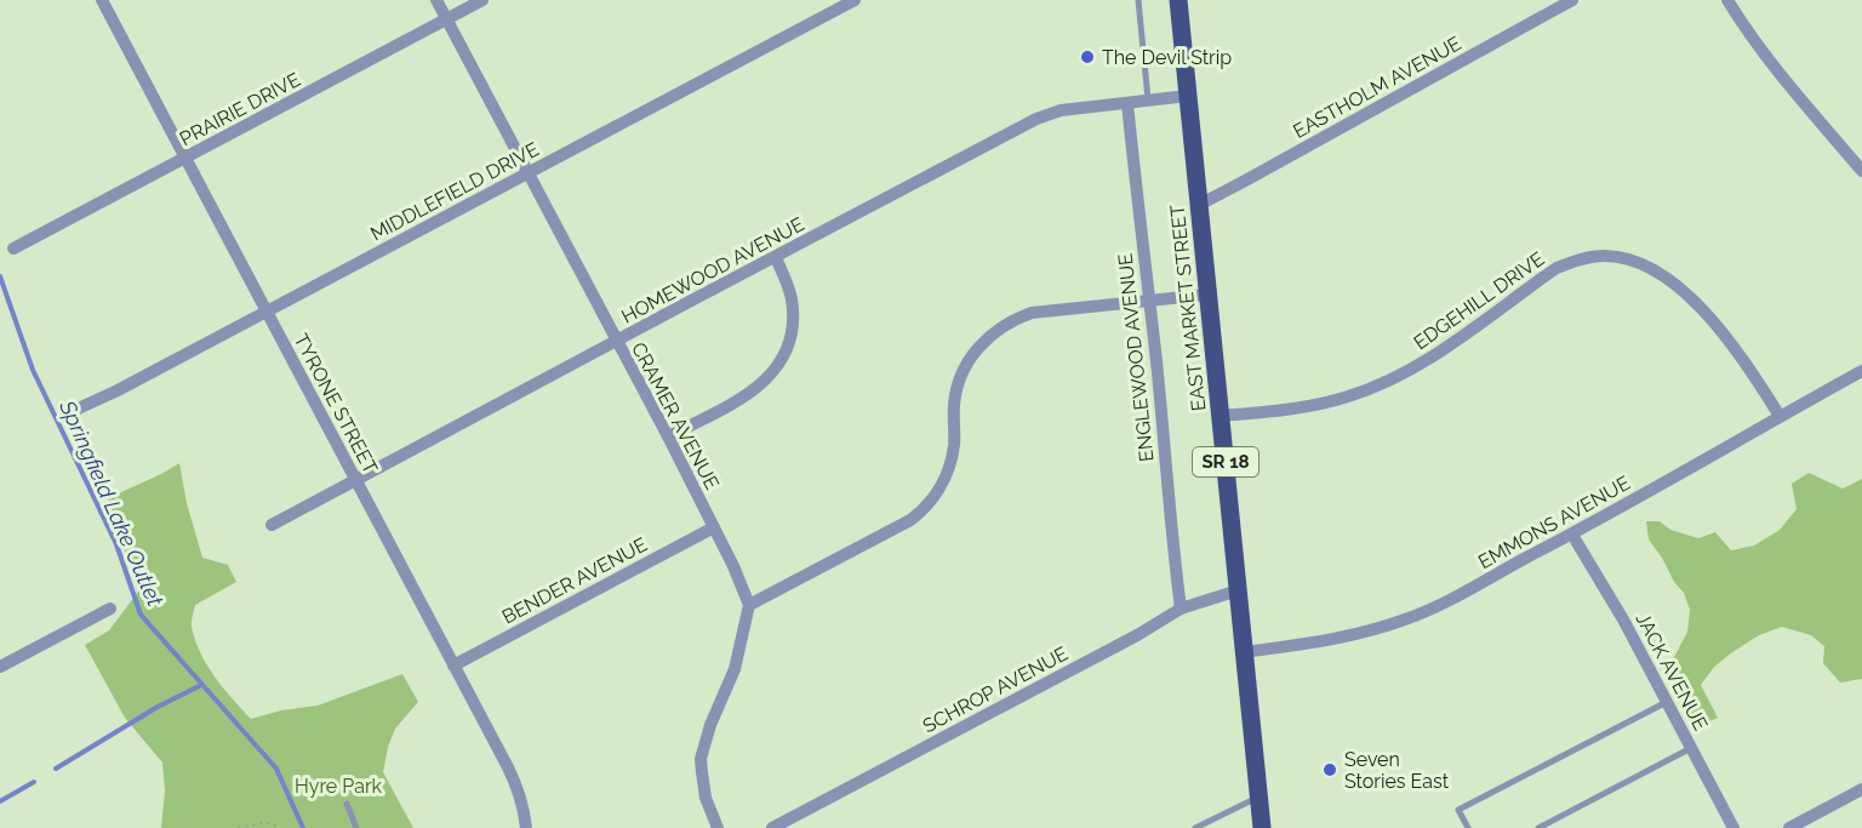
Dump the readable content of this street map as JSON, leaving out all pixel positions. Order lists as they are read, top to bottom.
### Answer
{
  "streets": {
    "main road": ["EAST MARKET STREET", "SR 18"],
    "street": [
      "EASTHOLM AVENUE",
      "PRAIRIE DRIVE",
      "MIDDLEFIELD DRIVE",
      "HOMEWOOD AVENUE",
      "EDGEHILL DRIVE",
      "ENGLEWOOD AVENUE",
      "TYRONE STREET",
      "CRAMER AVENUE",
      "EMMONS AVENUE",
      "BENDER AVENUE",
      "JACK AVENUE",
      "SCHROP AVENUE"
    ]
  },
  "crossings": [
    ["EASTHOLM AVENUE", "EAST MARKET STREET"],
    ["PRAIRIE DRIVE", "TYRONE STREET"],
    ["PRAIRIE DRIVE", "CRAMER AVENUE"],
    ["MIDDLEFIELD DRIVE", "TYRONE STREET"],
    ["MIDDLEFIELD DRIVE", "CRAMER AVENUE"],
    ["HOMEWOOD AVENUE", "EAST MARKET STREET"],
    ["HOMEWOOD AVENUE", "ENGLEWOOD AVENUE"],
    ["HOMEWOOD AVENUE", "TYRONE STREET"],
    ["HOMEWOOD AVENUE", "CRAMER AVENUE"],
    ["EDGEHILL DRIVE", "EAST MARKET STREET"],
    ["EDGEHILL DRIVE", "EMMONS AVENUE"],
    ["EAST MARKET STREET", "EMMONS AVENUE"],
    ["EAST MARKET STREET", "SCHROP AVENUE"],
    ["ENGLEWOOD AVENUE", "SCHROP AVENUE"],
    ["TYRONE STREET", "BENDER AVENUE"],
    ["CRAMER AVENUE", "BENDER AVENUE"],
    ["EMMONS AVENUE", "JACK AVENUE"]
  ],
  "water": ["Springfield Lake Outlet"],
  "parks": ["Hyre Park"],
  "places": ["The Devil Strip", "Seven Stories East"]
}
